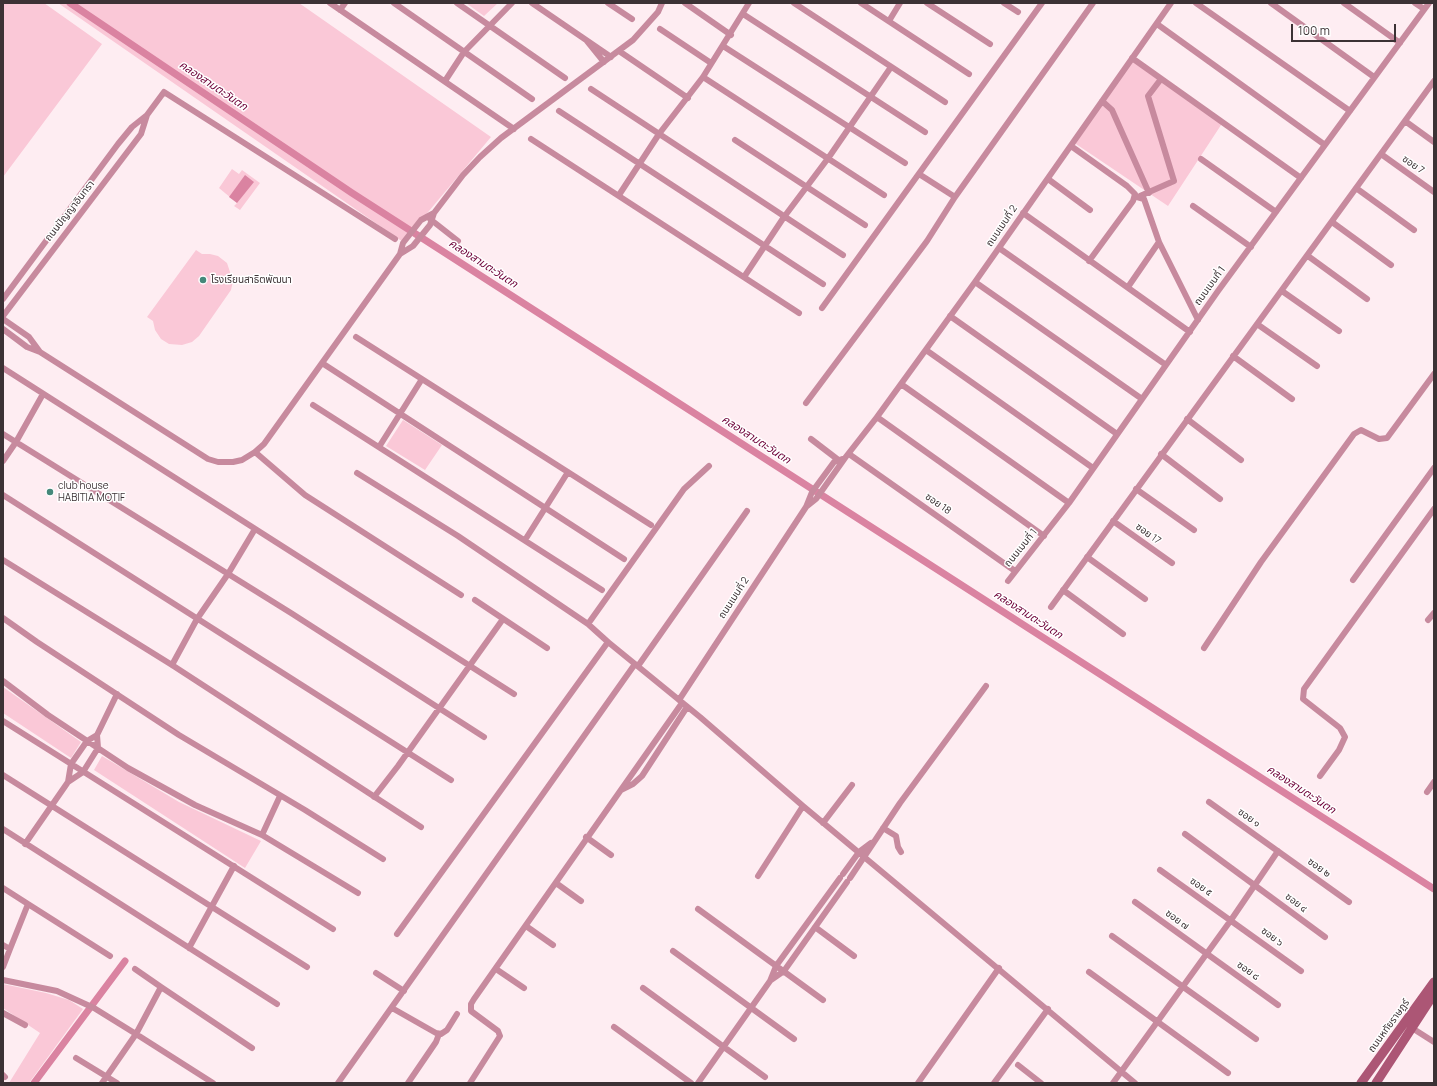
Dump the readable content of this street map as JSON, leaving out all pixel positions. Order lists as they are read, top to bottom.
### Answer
{
  "streets": {
    "main road": ["ถนนหทัยราษฎร์"],
    "street": [
      "ซอย 7",
      "ถนนปัญญาอินทรา",
      "ถนนเมนที่ 2",
      "ถนนเมนที่ 1",
      "ซอย 18",
      "ซอย 17",
      "ซอย ๑",
      "ซอย ๒",
      "ซอย ๕",
      "ซอย ๔",
      "ซอย ๗",
      "ซอย ๖",
      "ซอย ๘"
    ]
  },
  "crossings": [
    ["ถนนเมนที่ 2", "ซอย 18"],
    ["ถนนเมนที่ 1", "ซอย 18"],
    ["ซอย ๑", "ซอย ๒"],
    ["ซอย ๕", "ซอย ๖"],
    ["ซอย ๗", "ซอย ๘"]
  ],
  "water": ["คลองสามตะวันตก"],
  "places": ["โรงเรียนสาธิตพัฒนา", "club house HABITIA MOTIF"],
  "scale_bar": "100 m"
}
